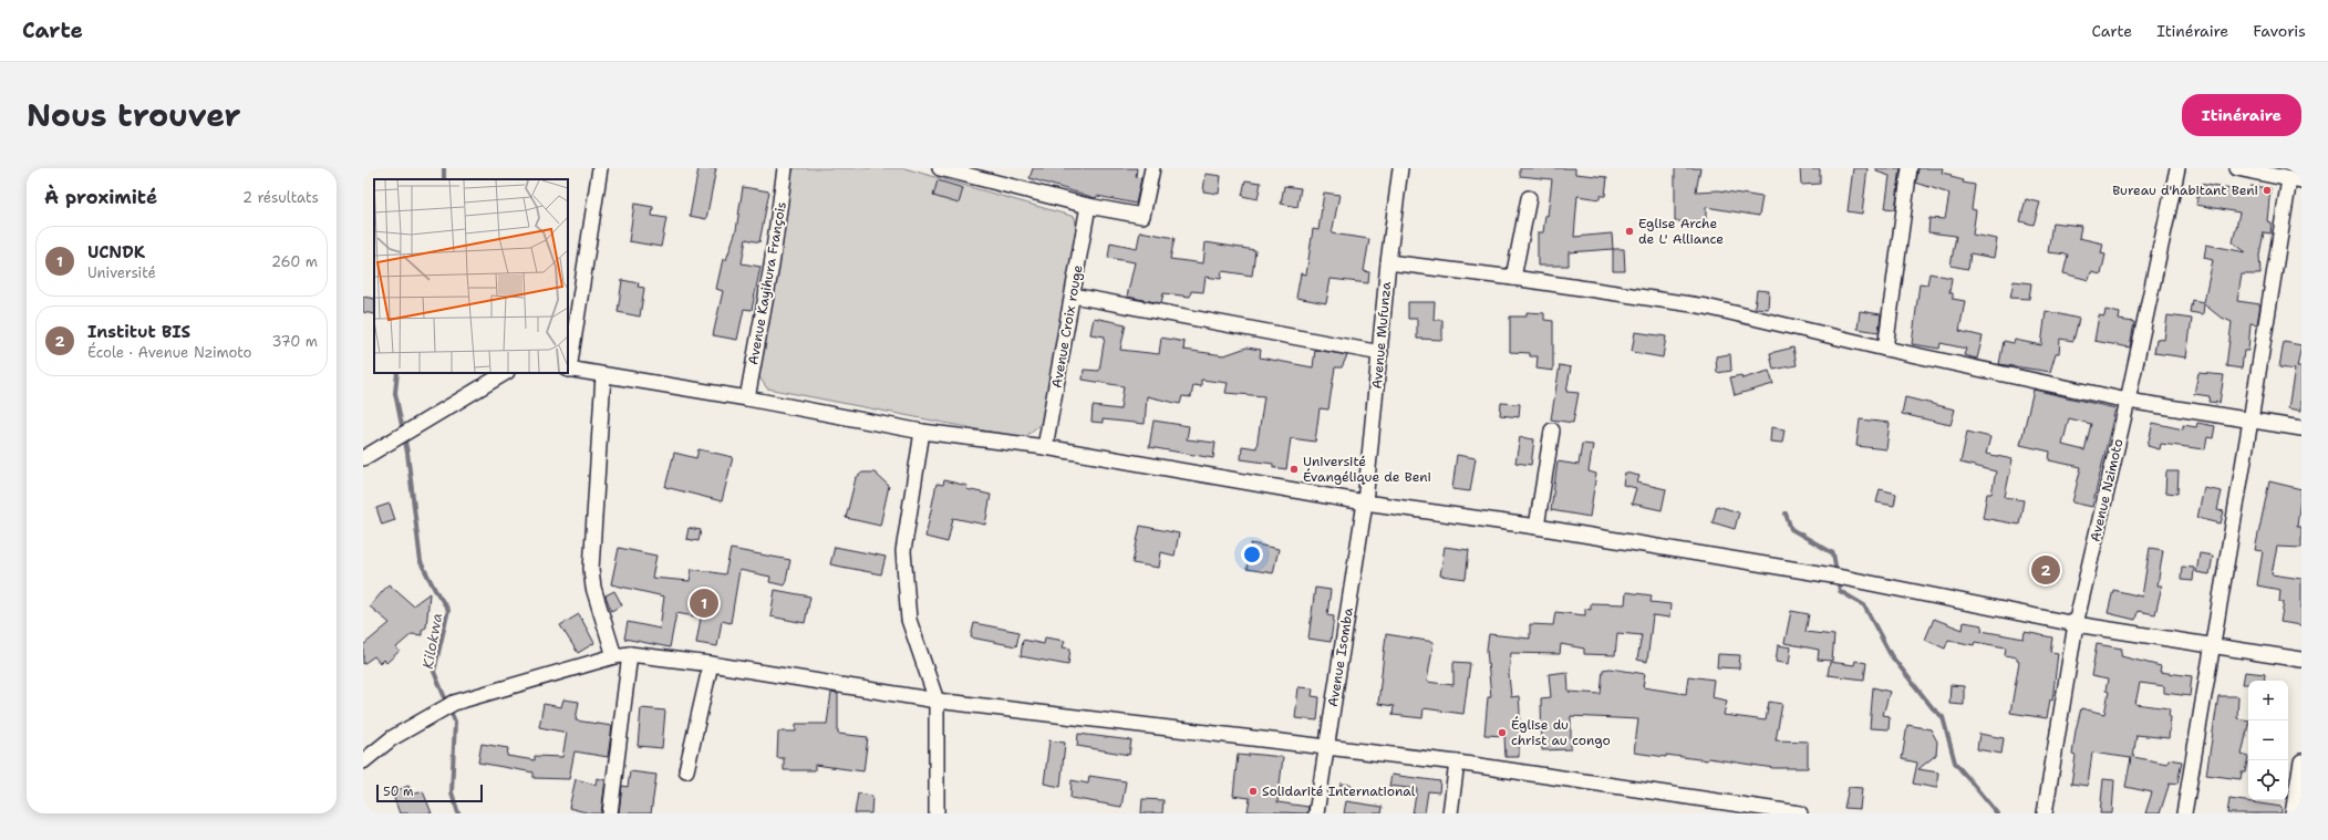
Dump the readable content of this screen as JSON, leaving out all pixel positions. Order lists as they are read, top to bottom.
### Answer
{
  "streets": {
    "street": [
      "Avenue Kayihura François",
      "Avenue Croix rouge",
      "Avenue Mufunza",
      "Avenue Nzimoto",
      "Avenue Isomba"
    ]
  },
  "crossings": [
    ["Avenue Mufunza", "Avenue Isomba"]
  ],
  "water": ["Kilokwa"],
  "places": [
    "Bureau d'habitant Beni",
    "Eglise Arche de L' Alliance",
    "Université Évangélique de Beni",
    "Église du christ au congo",
    "Solidarité International"
  ],
  "scale_bar": "50 m",
  "page": {
    "header": "Carte",
    "nav": ["Carte", "Itinéraire", "Favoris"],
    "title": "Nous trouver",
    "buttons": "Itinéraire",
    "heading": ["À proximité", "2 résultats"],
    "list": [
      {
        "mark": "1",
        "name": "UCNDK",
        "note": "Université",
        "value": "260 m"
      },
      {
        "mark": "2",
        "name": "Institut BIS",
        "note": "École · Avenue Nzimoto",
        "value": "370 m"
      }
    ],
    "pins": ["2", "1"],
    "map_buttons": ["+", "−"],
    "scale": "50 m"
  }
}
